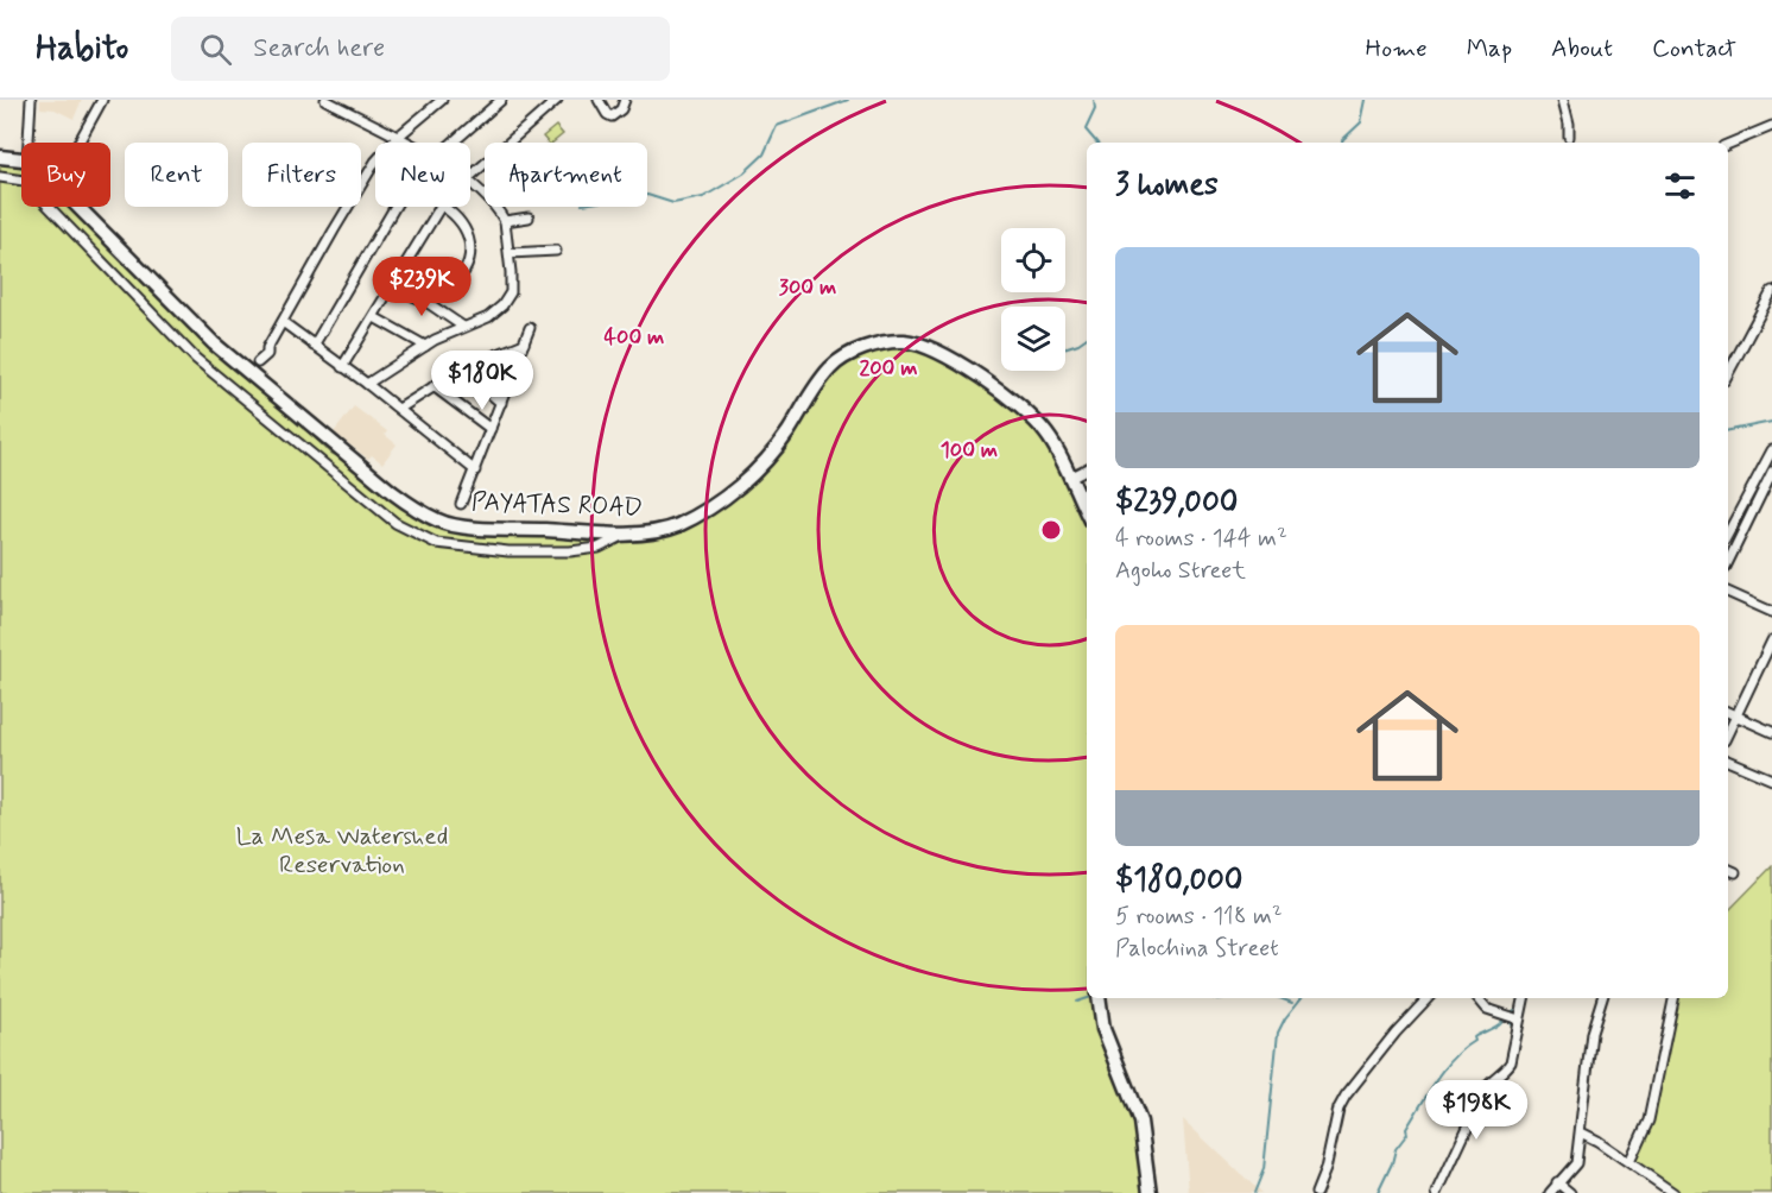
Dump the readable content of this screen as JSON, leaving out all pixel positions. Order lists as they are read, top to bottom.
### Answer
{
  "streets": {
    "main road": ["PAYATAS ROAD"]
  },
  "parks": ["La Mesa Watershed Reservation"],
  "page": {
    "header": "Habito",
    "search": "Search here",
    "nav": [
      "Home",
      "Map",
      "About",
      "Contact"
    ],
    "chip": [
      "Buy",
      "Rent",
      "Filters",
      "New",
      "Apartment"
    ],
    "heading": "3 homes",
    "list": [
      {
        "name": "$239,000",
        "note": "4 rooms · 144 m² · Agoho Street"
      },
      {
        "name": "$180,000",
        "note": "5 rooms · 118 m² · Palochina Street"
      }
    ],
    "price": ["$239K", "$180K", "$198K"]
  },
  "rings": [
    "300 m",
    "400 m",
    "200 m",
    "100 m"
  ]
}
